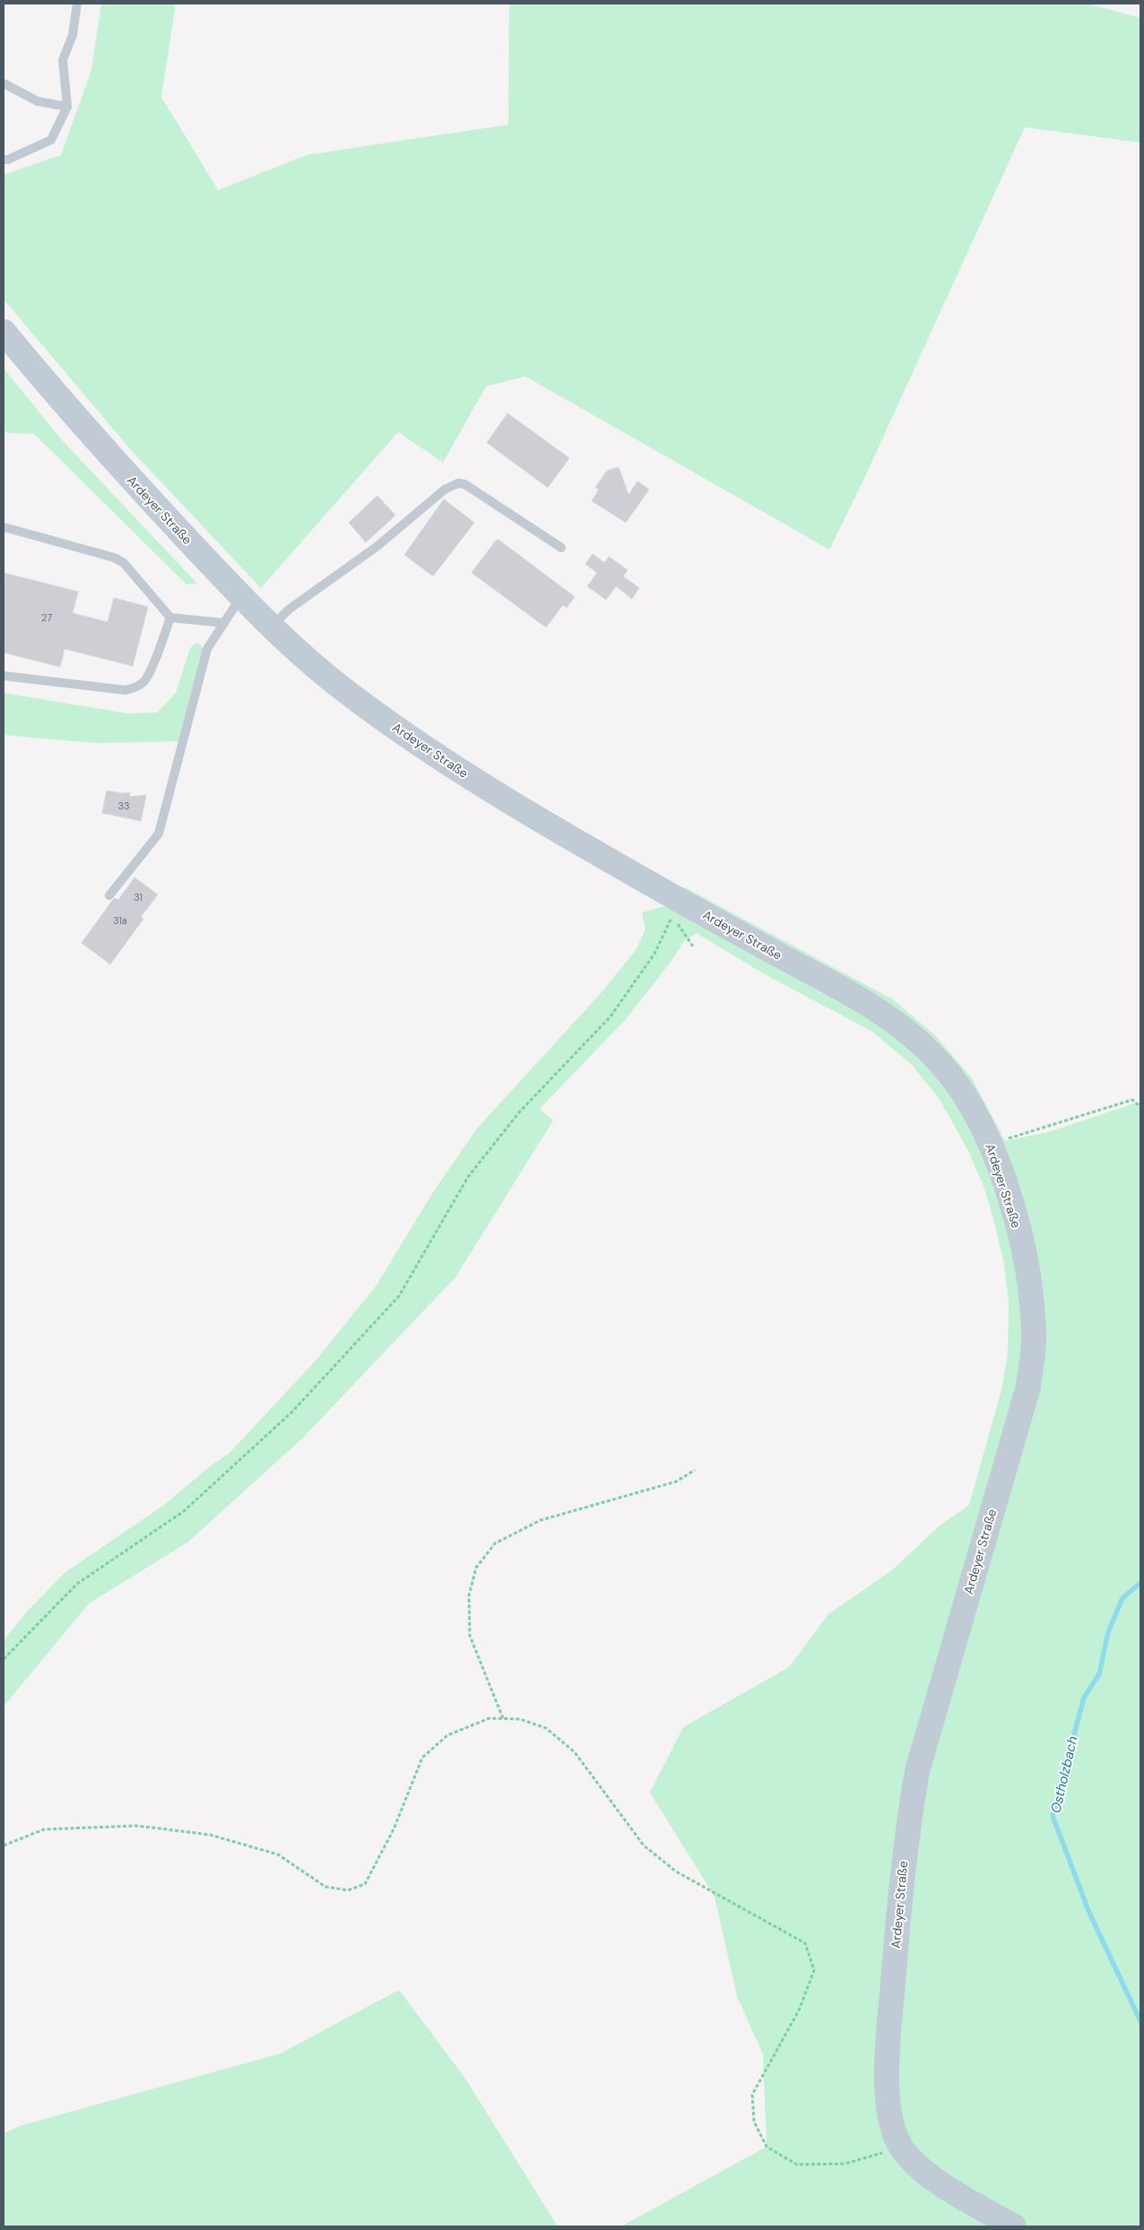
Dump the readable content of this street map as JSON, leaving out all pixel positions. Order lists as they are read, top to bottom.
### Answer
{
  "streets": {
    "main road": ["Ardeyer Straße"]
  },
  "water": ["Ostholzbach"],
  "house_numbers": [
    "27",
    "33",
    "31",
    "31a"
  ]
}
